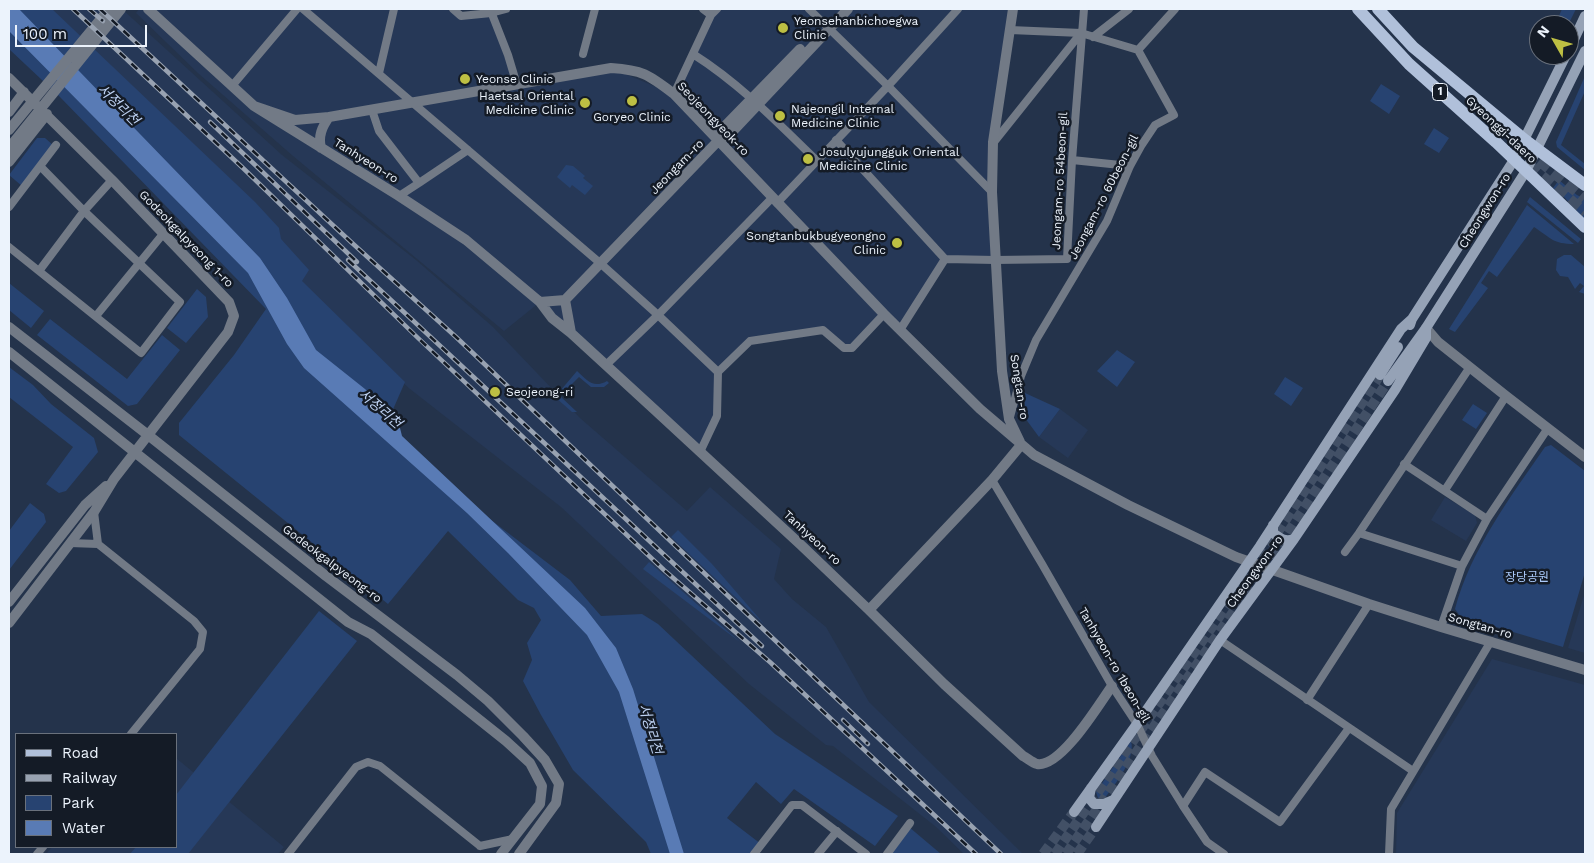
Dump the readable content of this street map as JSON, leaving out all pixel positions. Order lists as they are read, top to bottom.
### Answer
{
  "streets": {
    "main road": ["1", "Gyeonggi-daero", "Cheongwon-ro"],
    "street": [
      "Seojeongyeok-ro",
      "Tanhyeon-ro",
      "Jeongam-ro",
      "Jeongam-ro 54beon-gil",
      "Jeongam-ro 60beon-gil",
      "Godeokgalpyeong 1-ro",
      "Songtan-ro",
      "Godeokgalpyeong-ro",
      "Tanhyeon-ro 1beon-gil"
    ]
  },
  "crossings": [
    ["Seojeongyeok-ro", "Tanhyeon-ro"],
    ["Seojeongyeok-ro", "Jeongam-ro"],
    ["Seojeongyeok-ro", "Songtan-ro"],
    ["Gyeonggi-daero", "Cheongwon-ro"],
    ["Tanhyeon-ro", "Tanhyeon-ro 1beon-gil"],
    ["Jeongam-ro 54beon-gil", "Songtan-ro"],
    ["Jeongam-ro 60beon-gil", "Songtan-ro"],
    ["Cheongwon-ro", "Songtan-ro"],
    ["Cheongwon-ro", "Tanhyeon-ro 1beon-gil"],
    ["Godeokgalpyeong 1-ro", "Godeokgalpyeong-ro"]
  ],
  "water": ["서정리천"],
  "parks": ["장당공원"],
  "places": [
    "Yeonsehanbichoegwa Clinic",
    "Yeonse Clinic",
    "Goryeo Clinic",
    "Haetsal Oriental Medicine Clinic",
    "Najeongil Internal Medicine Clinic",
    "Josulyujungguk Oriental Medicine Clinic",
    "Songtanbukbugyeongno Clinic",
    "Seojeong-ri"
  ],
  "legend": [
    "Road",
    "Railway",
    "Park",
    "Water"
  ],
  "scale_bar": "100 m",
  "north": "top left"
}
